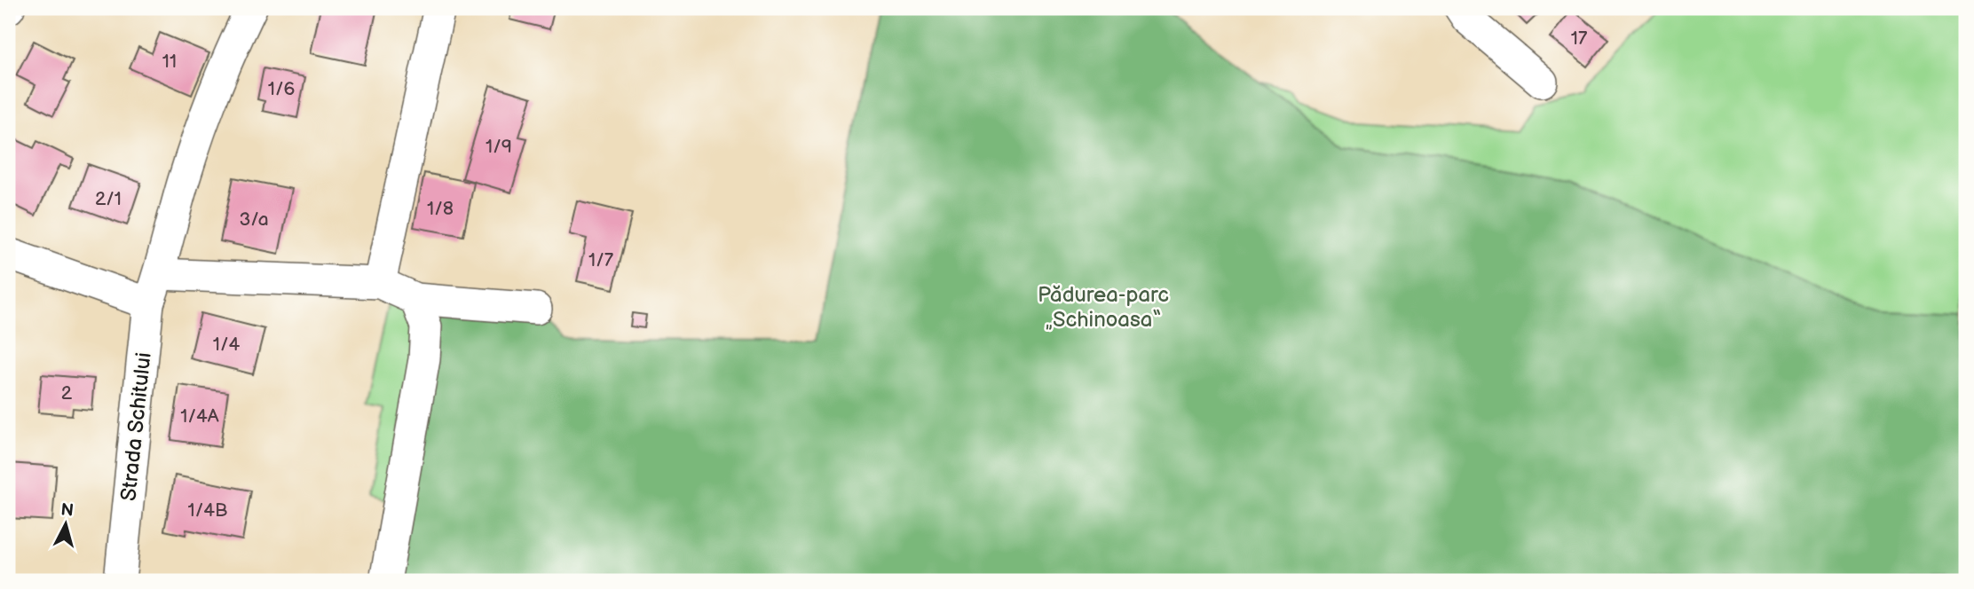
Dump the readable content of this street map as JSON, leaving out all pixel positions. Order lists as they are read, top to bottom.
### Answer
{
  "streets": {
    "street": ["Strada Schitului"]
  },
  "parks": ["Pădurea-parc „Schinoasa“"],
  "house_numbers": [
    "17",
    "11",
    "1/6",
    "1/9",
    "2/1",
    "1/8",
    "3/a",
    "1/7",
    "1/4",
    "2",
    "1/4A",
    "1/4B"
  ],
  "north": "top"
}
